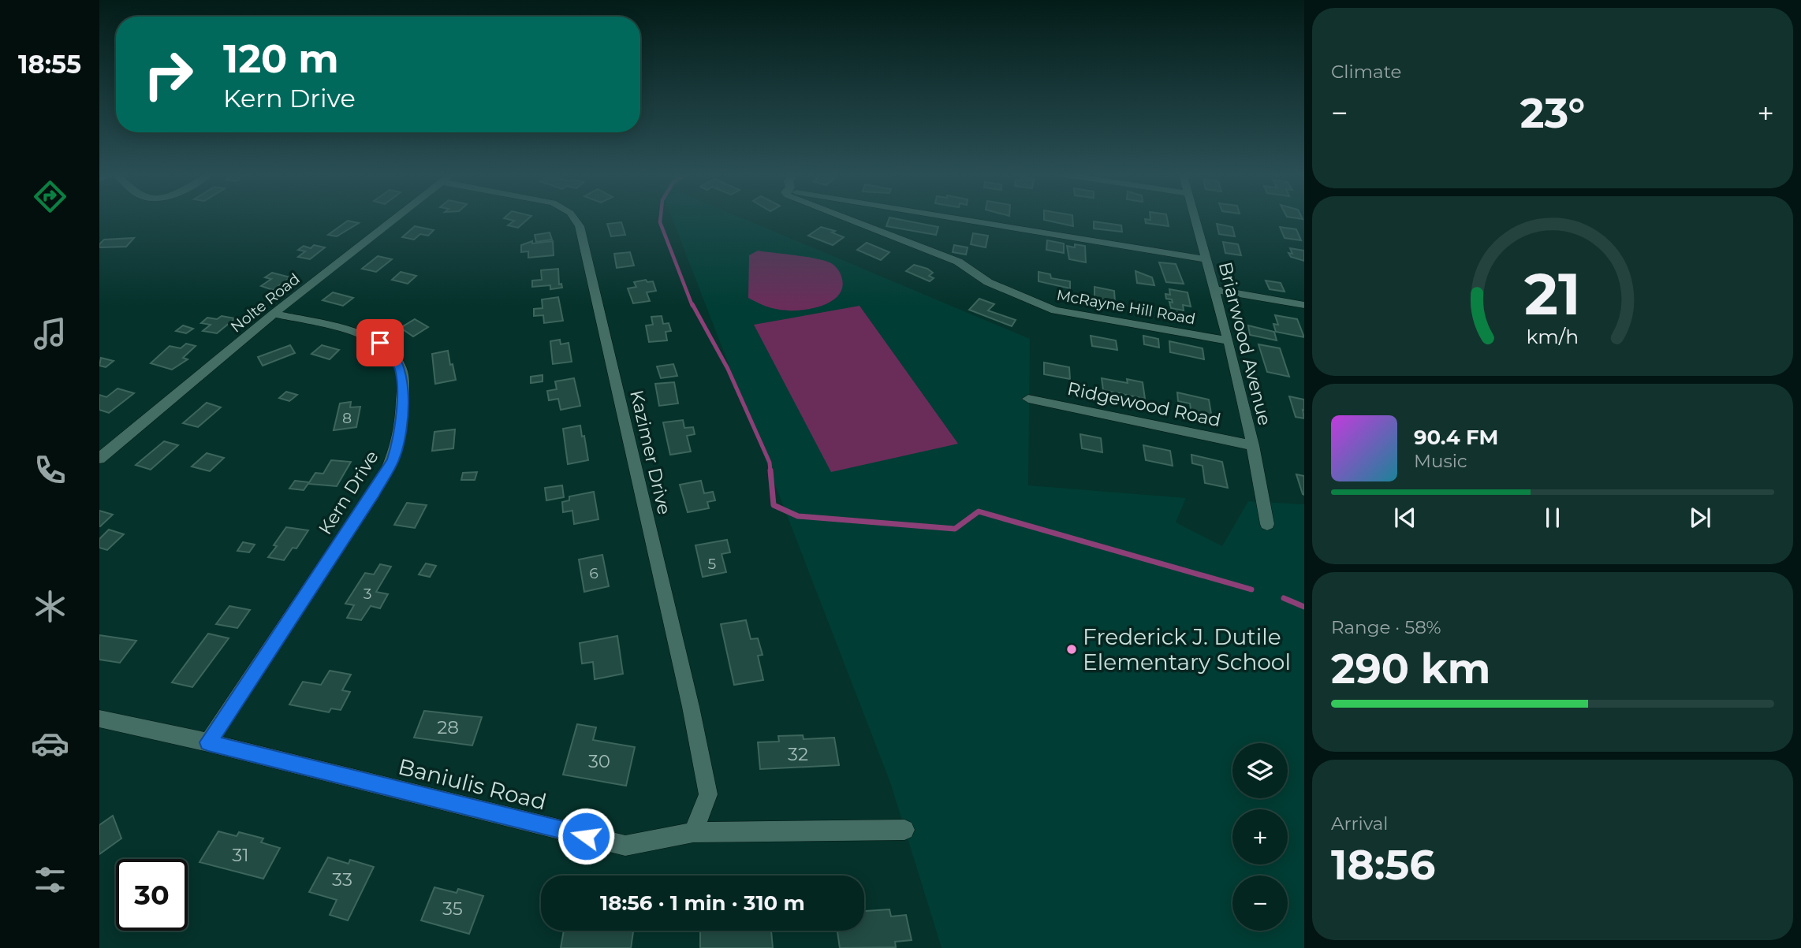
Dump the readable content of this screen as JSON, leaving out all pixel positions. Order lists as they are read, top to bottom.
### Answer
{
  "streets": {
    "street": [
      "Nolte Road",
      "McRayne Hill Road",
      "Briarwood Avenue",
      "Ridgewood Road",
      "Kazimer Drive",
      "Kern Drive",
      "Baniulis Road"
    ]
  },
  "crossings": [
    ["Nolte Road", "Kern Drive"],
    ["McRayne Hill Road", "Briarwood Avenue"],
    ["Briarwood Avenue", "Ridgewood Road"],
    ["Kazimer Drive", "Baniulis Road"],
    ["Kern Drive", "Baniulis Road"]
  ],
  "places": ["Frederick J. Dutile Elementary School"],
  "house_numbers": [
    "8",
    "5",
    "6",
    "3",
    "28",
    "32",
    "30",
    "31",
    "33",
    "35"
  ],
  "page": {
    "tabs": "18:55",
    "tile": [
      "Climate",
      ["Range · 58%", "290 km"],
      ["Arrival", "18:56"]
    ],
    "turn": ["120 m", "Kern Drive"],
    "heat": ["−", "23°", "+"],
    "song": ["90.4 FM", "Music"],
    "map_buttons": ["+", "−"],
    "limit": "30",
    "trip": "18:56 · 1 min · 310 m",
    "gauge": ["21", "km/h"]
  }
}
